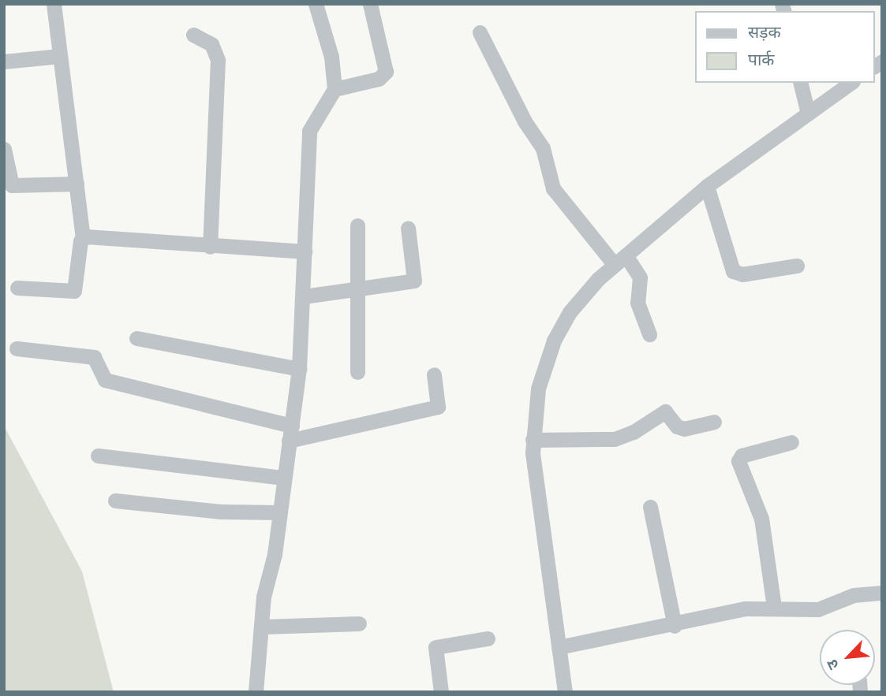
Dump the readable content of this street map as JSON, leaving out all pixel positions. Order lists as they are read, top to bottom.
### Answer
{
  "legend": ["सड़क", "पार्क"],
  "north": "bottom left"
}
